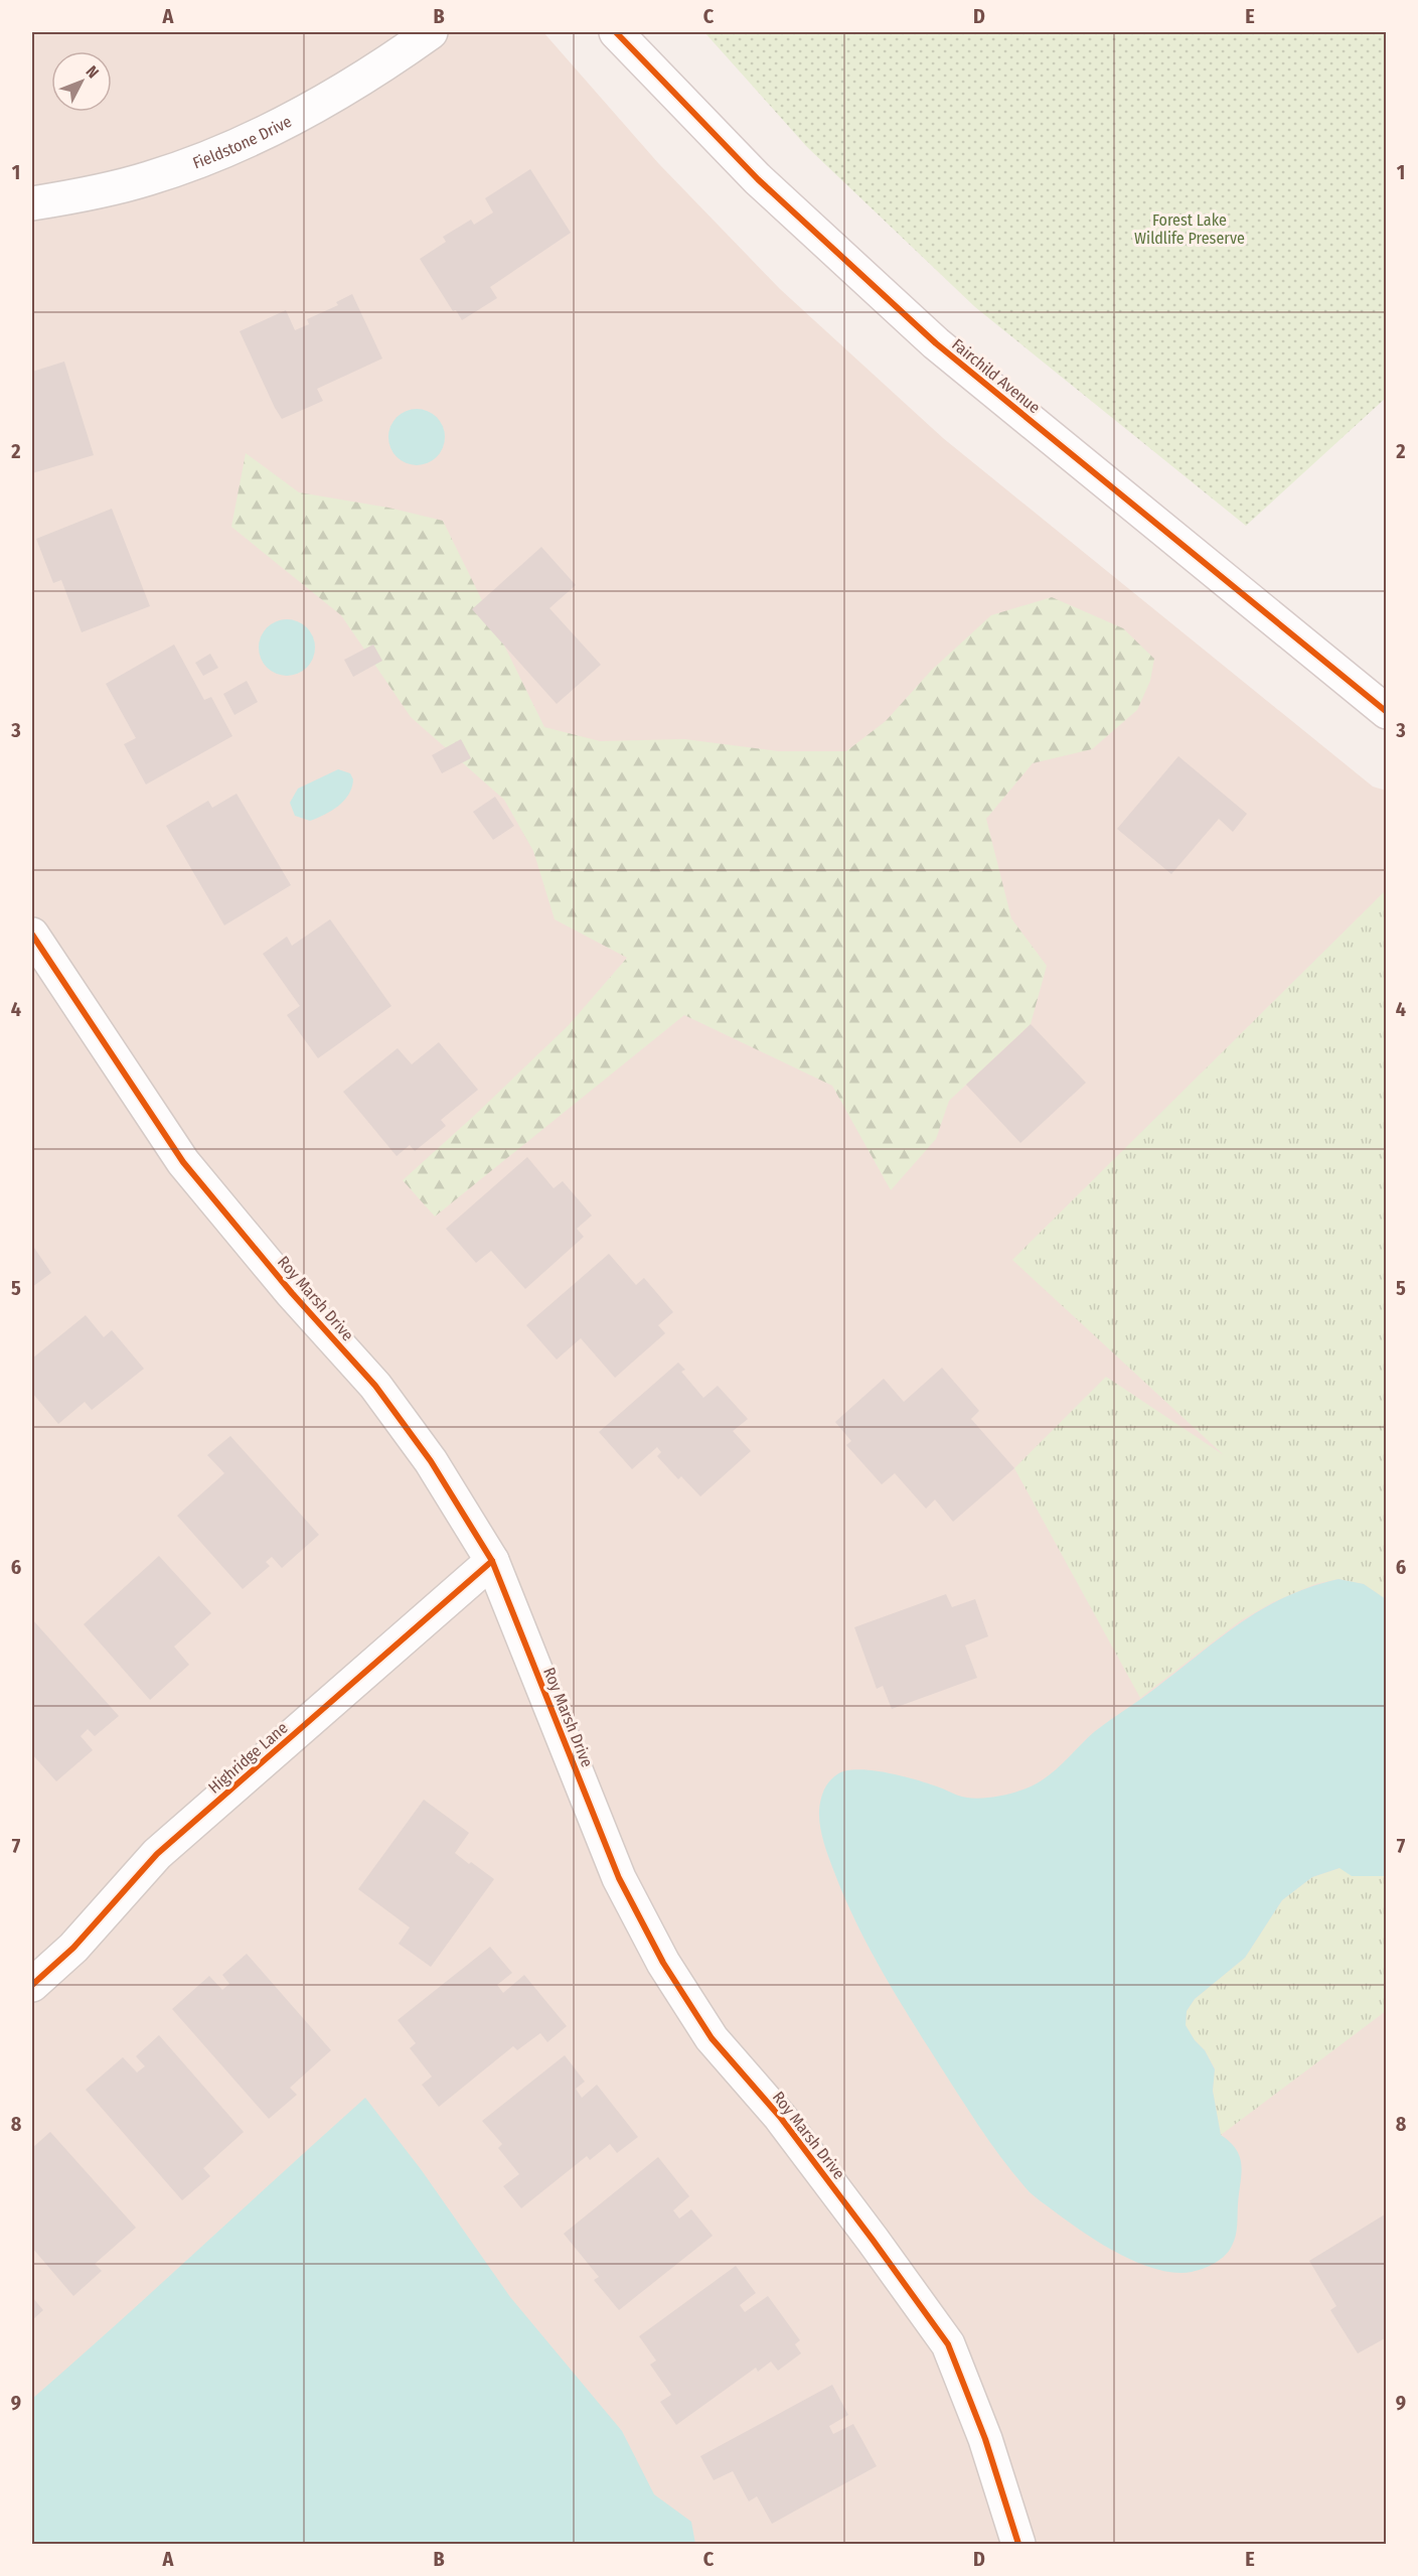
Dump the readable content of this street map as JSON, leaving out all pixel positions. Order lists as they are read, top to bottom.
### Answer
{
  "streets": {
    "street": [
      "Fieldstone Drive",
      "Fairchild Avenue",
      "Roy Marsh Drive",
      "Highridge Lane"
    ]
  },
  "crossings": [
    ["Roy Marsh Drive", "Highridge Lane"]
  ],
  "parks": ["Forest Lake Wildlife Preserve"],
  "north": "top right",
  "grid": {
    "columns": [
      "A",
      "B",
      "C",
      "D",
      "E"
    ],
    "rows": [
      "1",
      "2",
      "3",
      "4",
      "5",
      "6",
      "7",
      "8",
      "9"
    ]
  }
}
